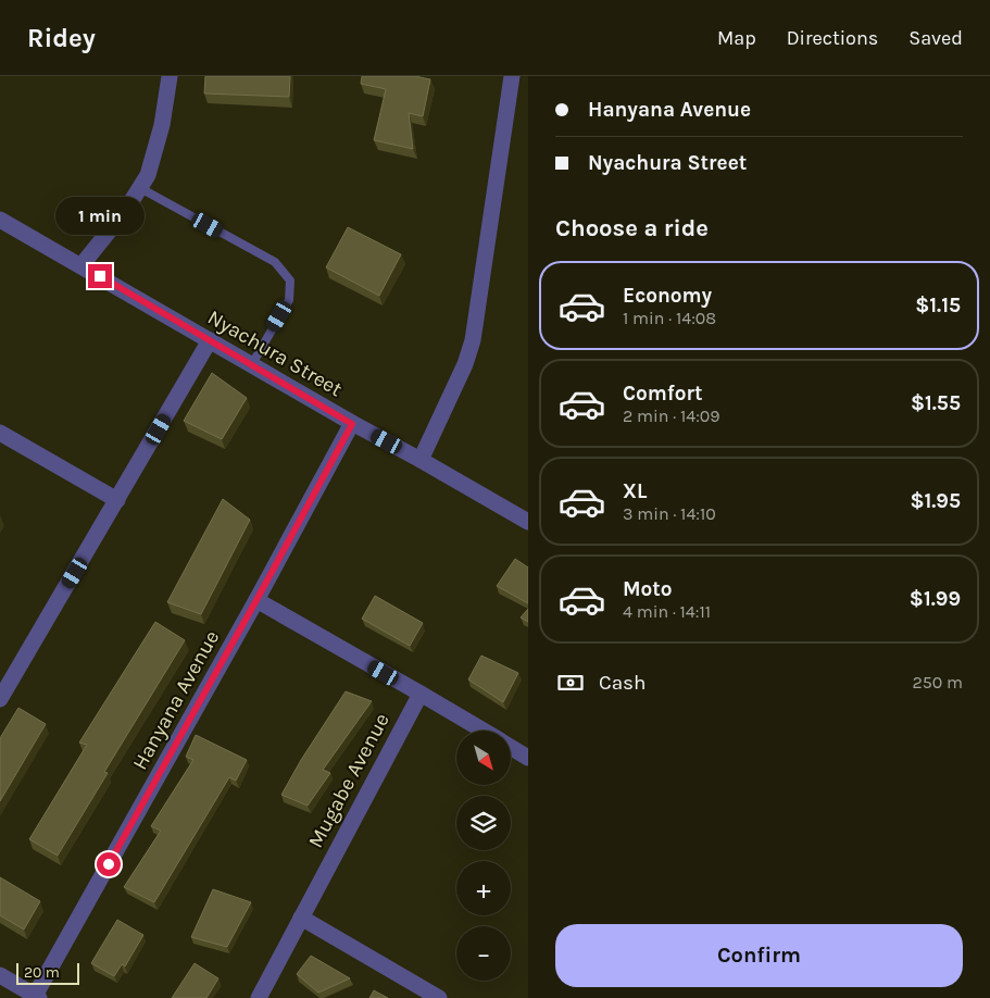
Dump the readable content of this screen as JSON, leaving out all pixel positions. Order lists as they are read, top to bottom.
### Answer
{
  "streets": {
    "street": ["Nyachura Street", "Hanyana Avenue", "Mugabe Avenue"]
  },
  "crossings": [
    ["Nyachura Street", "Hanyana Avenue"]
  ],
  "scale_bar": "20 m",
  "north": "bottom right",
  "page": {
    "header": "Ridey",
    "nav": ["Map", "Directions", "Saved"],
    "banner": ["Hanyana Avenue", "Nyachura Street"],
    "heading": "Choose a ride",
    "bubble": "1 min",
    "list": [
      {
        "name": "Economy",
        "note": "1 min · 14:08",
        "value": "$1.15"
      },
      {
        "name": "Comfort",
        "note": "2 min · 14:09",
        "value": "$1.55"
      },
      {
        "name": "XL",
        "note": "3 min · 14:10",
        "value": "$1.95"
      },
      {
        "name": "Moto",
        "note": "4 min · 14:11",
        "value": "$1.99"
      }
    ],
    "pay": ["Cash", "250 m"],
    "map_buttons": ["+", "−"],
    "buttons": "Confirm",
    "scale": "20 m"
  }
}
